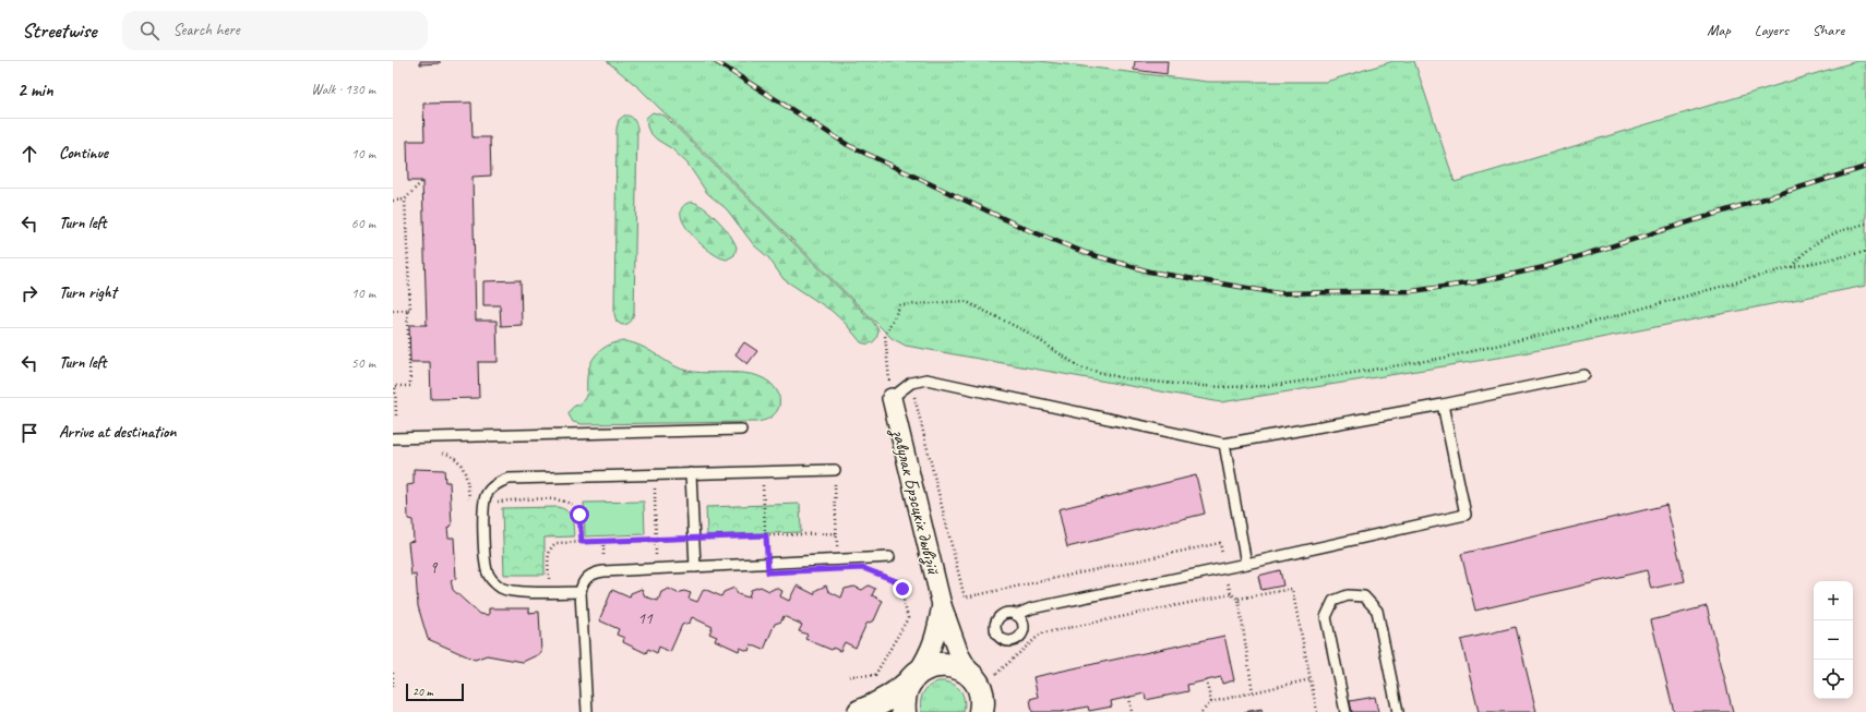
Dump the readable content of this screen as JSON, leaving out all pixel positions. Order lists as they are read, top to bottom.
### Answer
{
  "streets": {
    "street": ["завулак Брэсцкіх дывізій"]
  },
  "house_numbers": ["9", "11"],
  "scale_bar": "20 m",
  "page": {
    "header": "Streetwise",
    "search": "Search here",
    "nav": ["Map", "Layers", "Share"],
    "heading": ["2 min", "Walk · 130 m"],
    "list": [
      ["Continue", "10 m"],
      ["Turn left", "60 m"],
      ["Turn right", "10 m"],
      ["Turn left", "50 m"],
      "Arrive at destination"
    ],
    "map_buttons": ["+", "−"],
    "scale": "20 m"
  }
}
